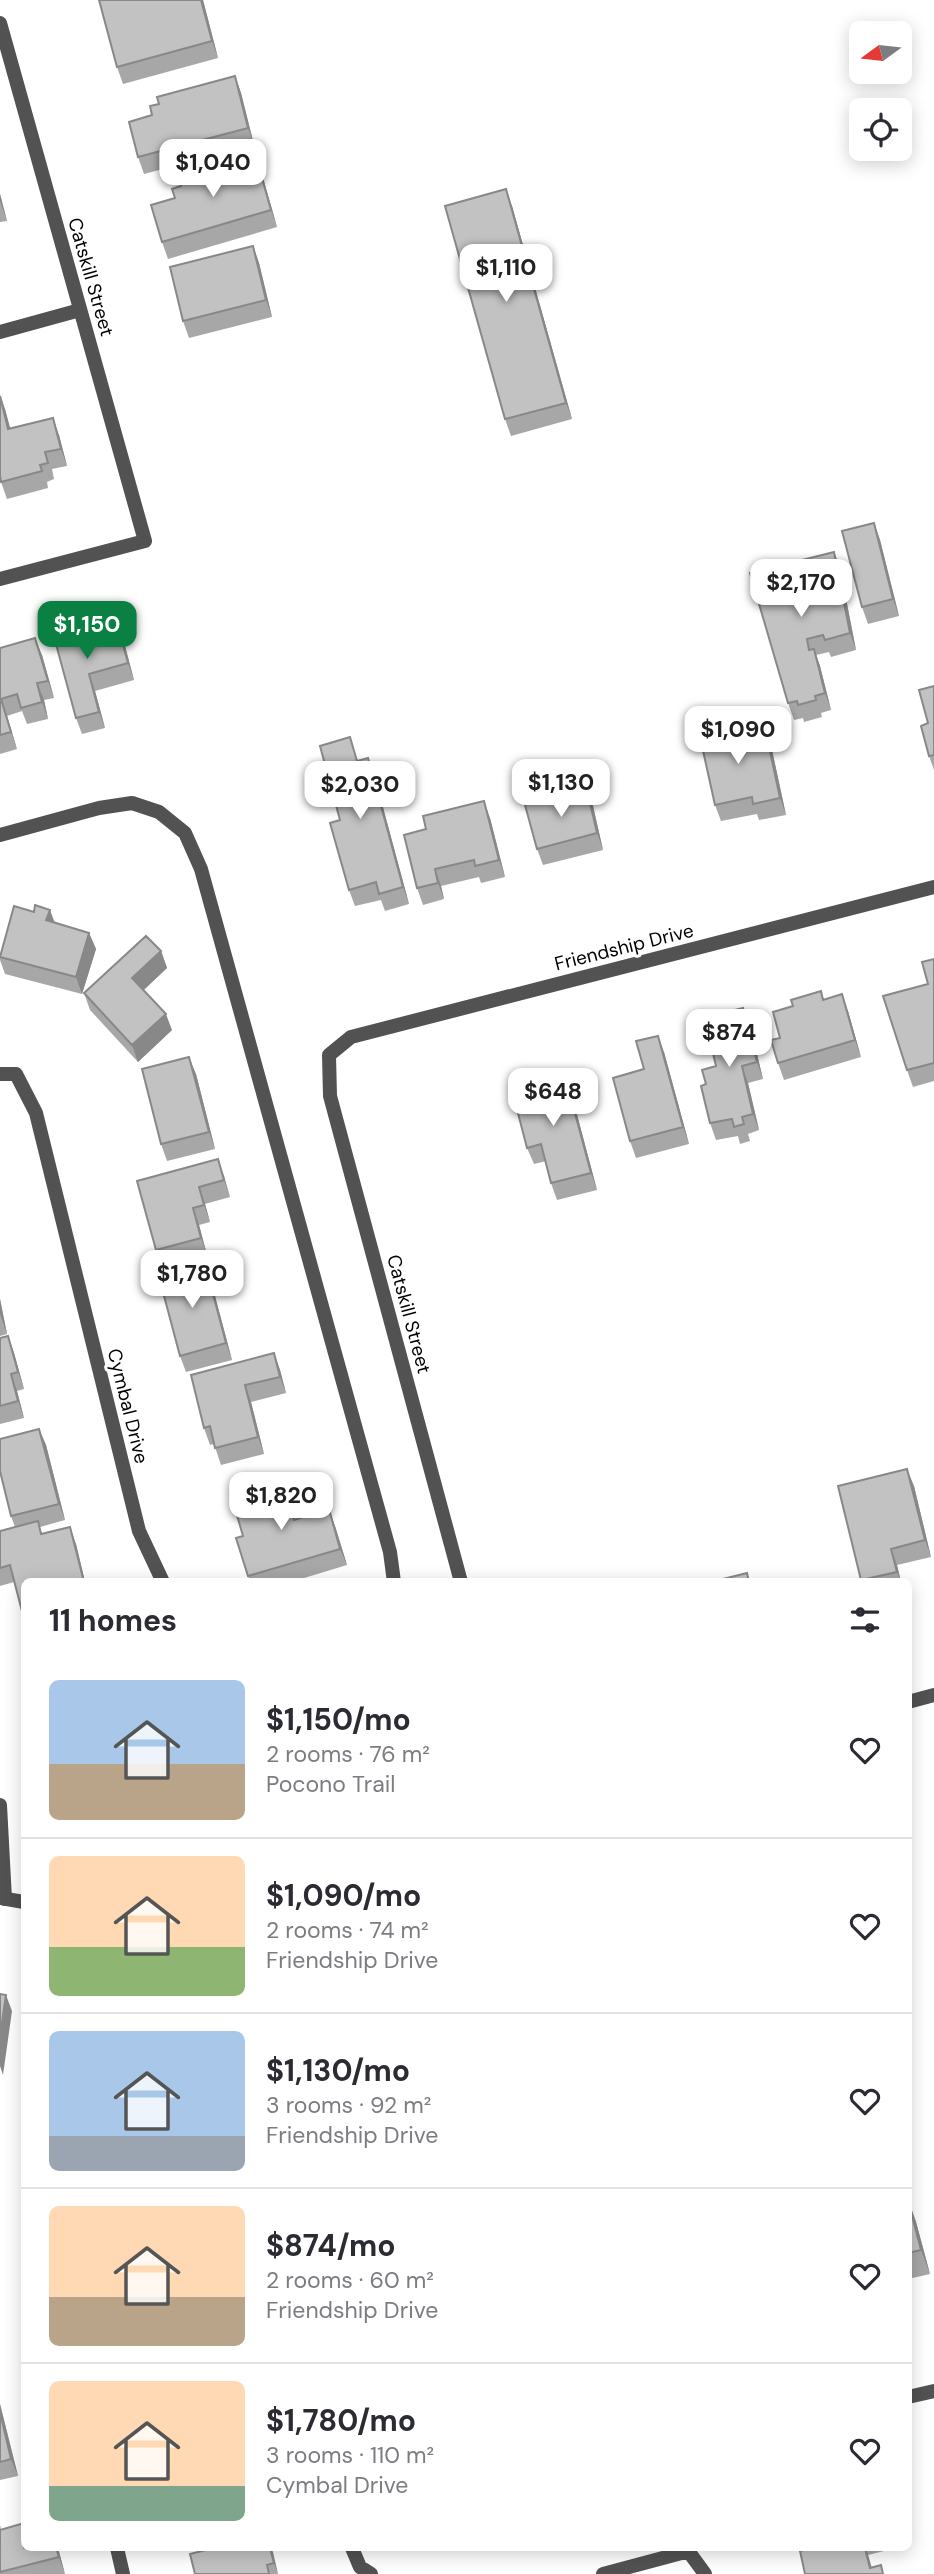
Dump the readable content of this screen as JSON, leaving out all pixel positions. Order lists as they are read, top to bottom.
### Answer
{
  "streets": {
    "street": ["Catskill Street", "Friendship Drive", "Cymbal Drive"]
  },
  "crossings": [
    ["Catskill Street", "Friendship Drive"]
  ],
  "north": "left",
  "page": {
    "price": [
      "$1,040",
      "$1,110",
      "$2,170",
      "$1,150",
      "$1,090",
      "$1,130",
      "$2,030",
      "$874",
      "$648",
      "$1,780",
      "$1,820"
    ],
    "heading": "11 homes",
    "list": [
      {
        "name": "$1,150/mo",
        "note": "2 rooms · 76 m² · Pocono Trail"
      },
      {
        "name": "$1,090/mo",
        "note": "2 rooms · 74 m² · Friendship Drive"
      },
      {
        "name": "$1,130/mo",
        "note": "3 rooms · 92 m² · Friendship Drive"
      },
      {
        "name": "$874/mo",
        "note": "2 rooms · 60 m² · Friendship Drive"
      },
      {
        "name": "$1,780/mo",
        "note": "3 rooms · 110 m² · Cymbal Drive"
      }
    ]
  }
}
